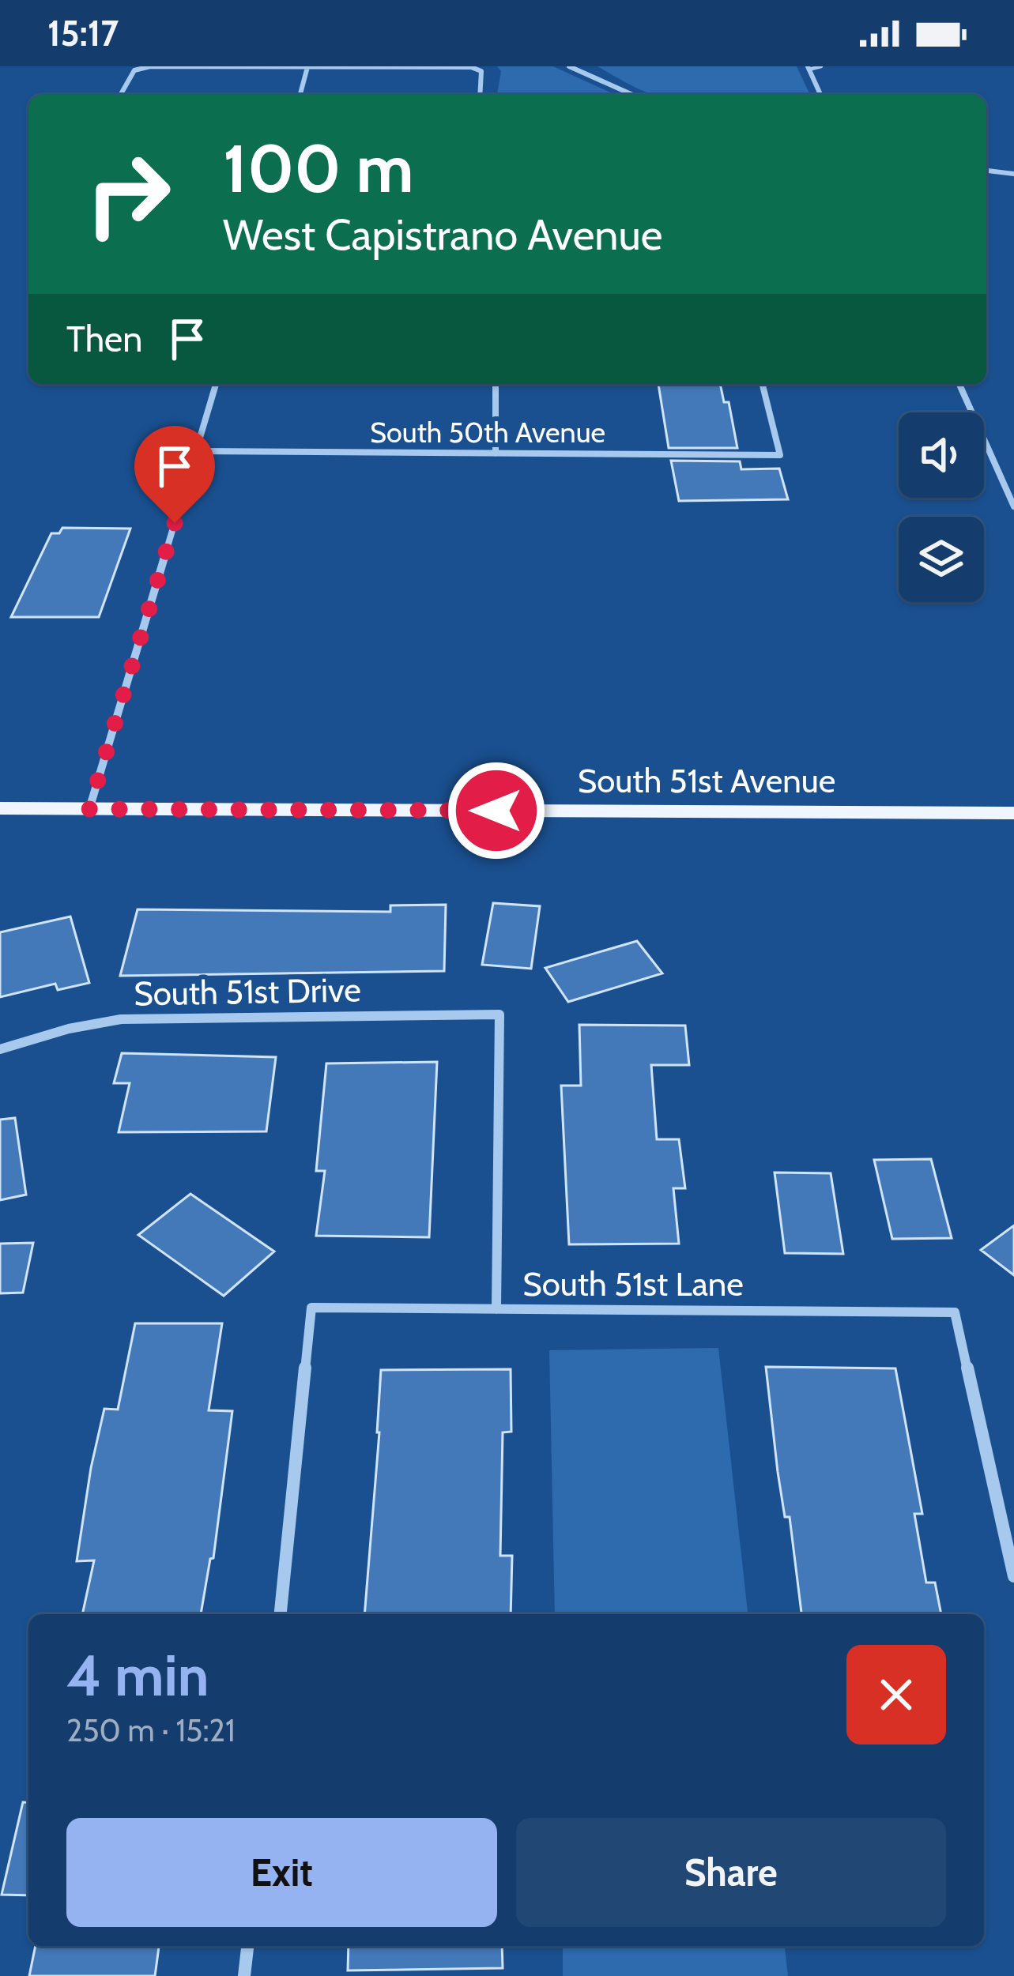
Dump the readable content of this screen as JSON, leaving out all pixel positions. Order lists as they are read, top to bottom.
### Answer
{
  "streets": {
    "main road": ["South 51st Avenue"],
    "street": ["South 50th Avenue", "South 51st Drive", "South 51st Lane"]
  },
  "crossings": [
    ["South 51st Drive", "South 51st Lane"]
  ],
  "page": {
    "status": "15:17",
    "turn": ["100 m", "West Capistrano Avenue"],
    "then": "Then",
    "heading": ["4 min", "250 m · 15:21"],
    "buttons": ["Exit", "Share"]
  }
}
